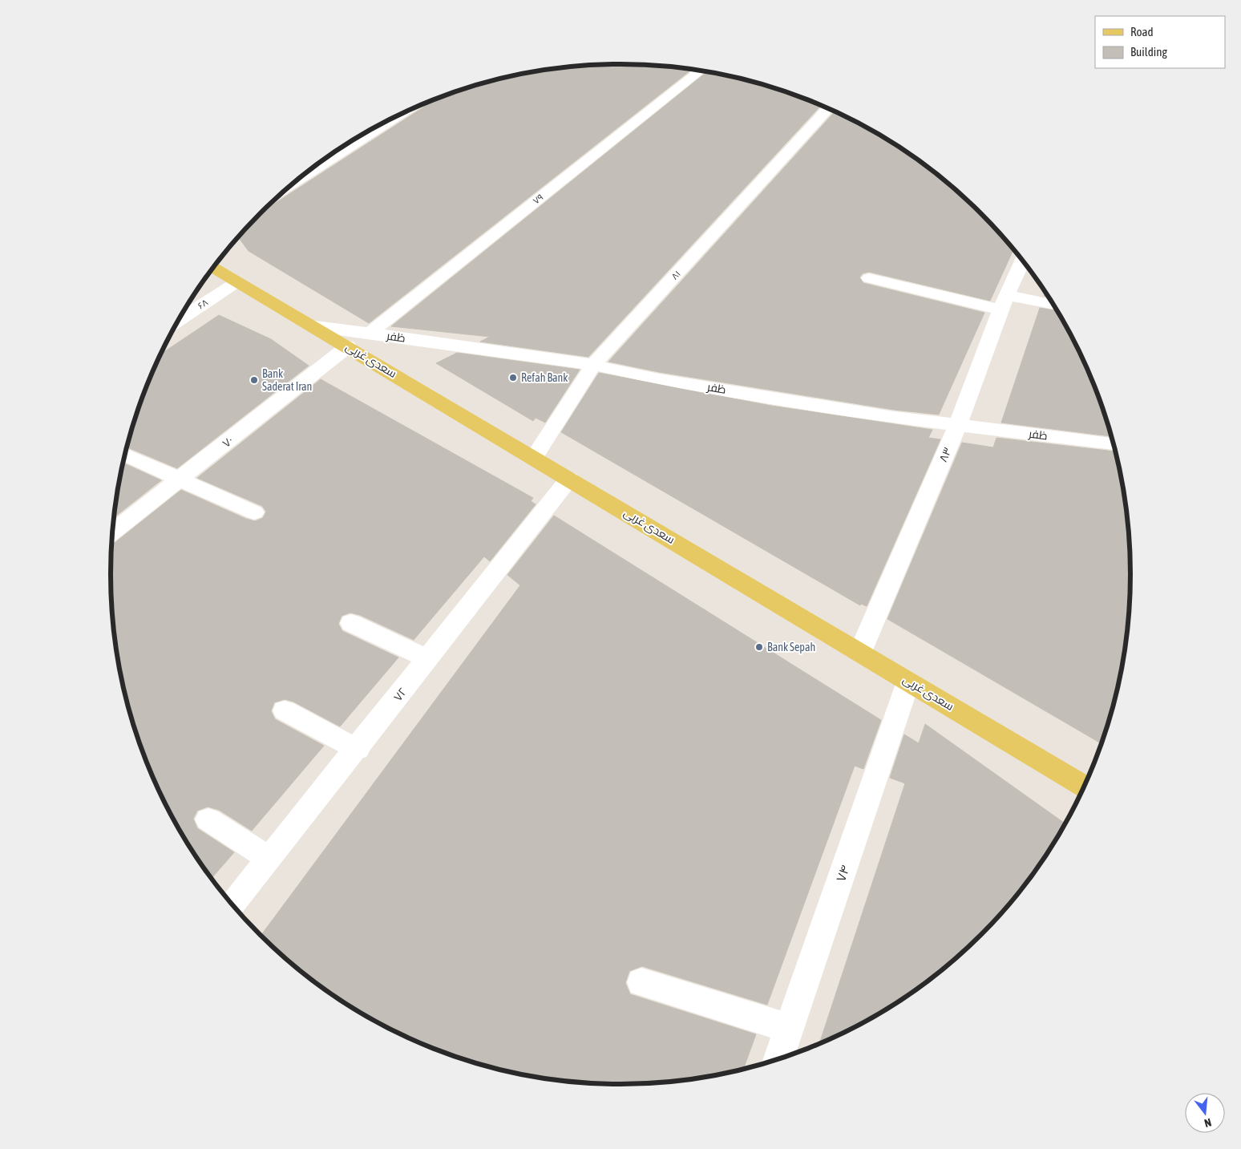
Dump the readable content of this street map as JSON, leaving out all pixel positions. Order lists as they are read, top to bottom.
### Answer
{
  "streets": {
    "main road": ["سعدی غربی"],
    "street": [
      "۷۹",
      "۸۱",
      "۶۸",
      "ظفر",
      "۷۰",
      "۸۳",
      "۷۲",
      "۷۴"
    ]
  },
  "crossings": [
    ["۷۹", "ظفر"],
    ["۸۱", "ظفر"],
    ["۸۱", "سعدی غربی"],
    ["۶۸", "سعدی غربی"],
    ["ظفر", "سعدی غربی"],
    ["ظفر", "۸۳"],
    ["سعدی غربی", "۷۰"],
    ["سعدی غربی", "۸۳"],
    ["سعدی غربی", "۷۲"],
    ["سعدی غربی", "۷۴"]
  ],
  "places": ["Refah Bank", "Bank Saderat Iran", "Bank Sepah"],
  "legend": ["Road", "Building"],
  "north": "bottom"
}
